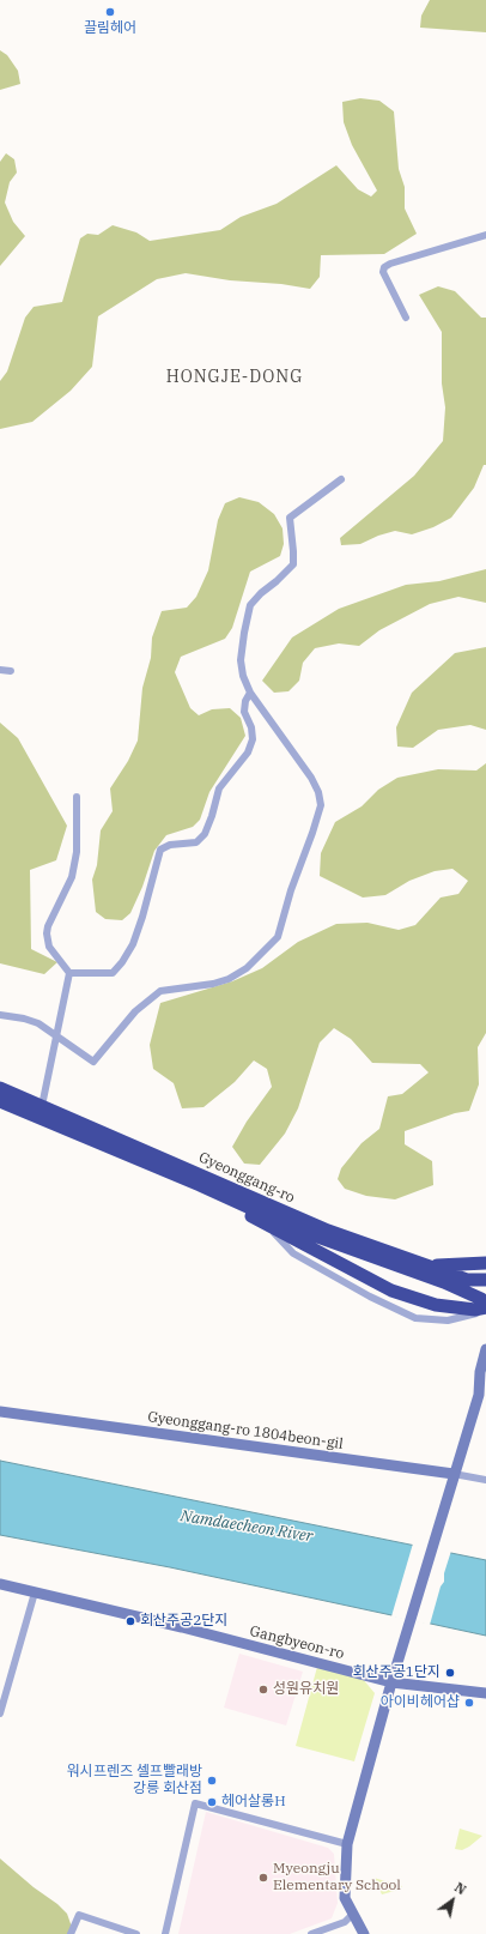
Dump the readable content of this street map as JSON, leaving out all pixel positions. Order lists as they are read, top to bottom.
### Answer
{
  "streets": {
    "highway": ["Gyeonggang-ro"],
    "street": ["Gyeonggang-ro 1804beon-gil", "Gangbyeon-ro"]
  },
  "districts": ["HONGJE-DONG"],
  "water": ["Namdaecheon River"],
  "places": [
    "끌림헤어",
    "회산주공2단지",
    "회산주공1단지",
    "성원유치원",
    "아이비헤어샵",
    "워시프렌즈 셀프빨래방 강릉 회산점",
    "헤어살롱H",
    "Myeongju Elementary School"
  ],
  "north": "top right"
}
